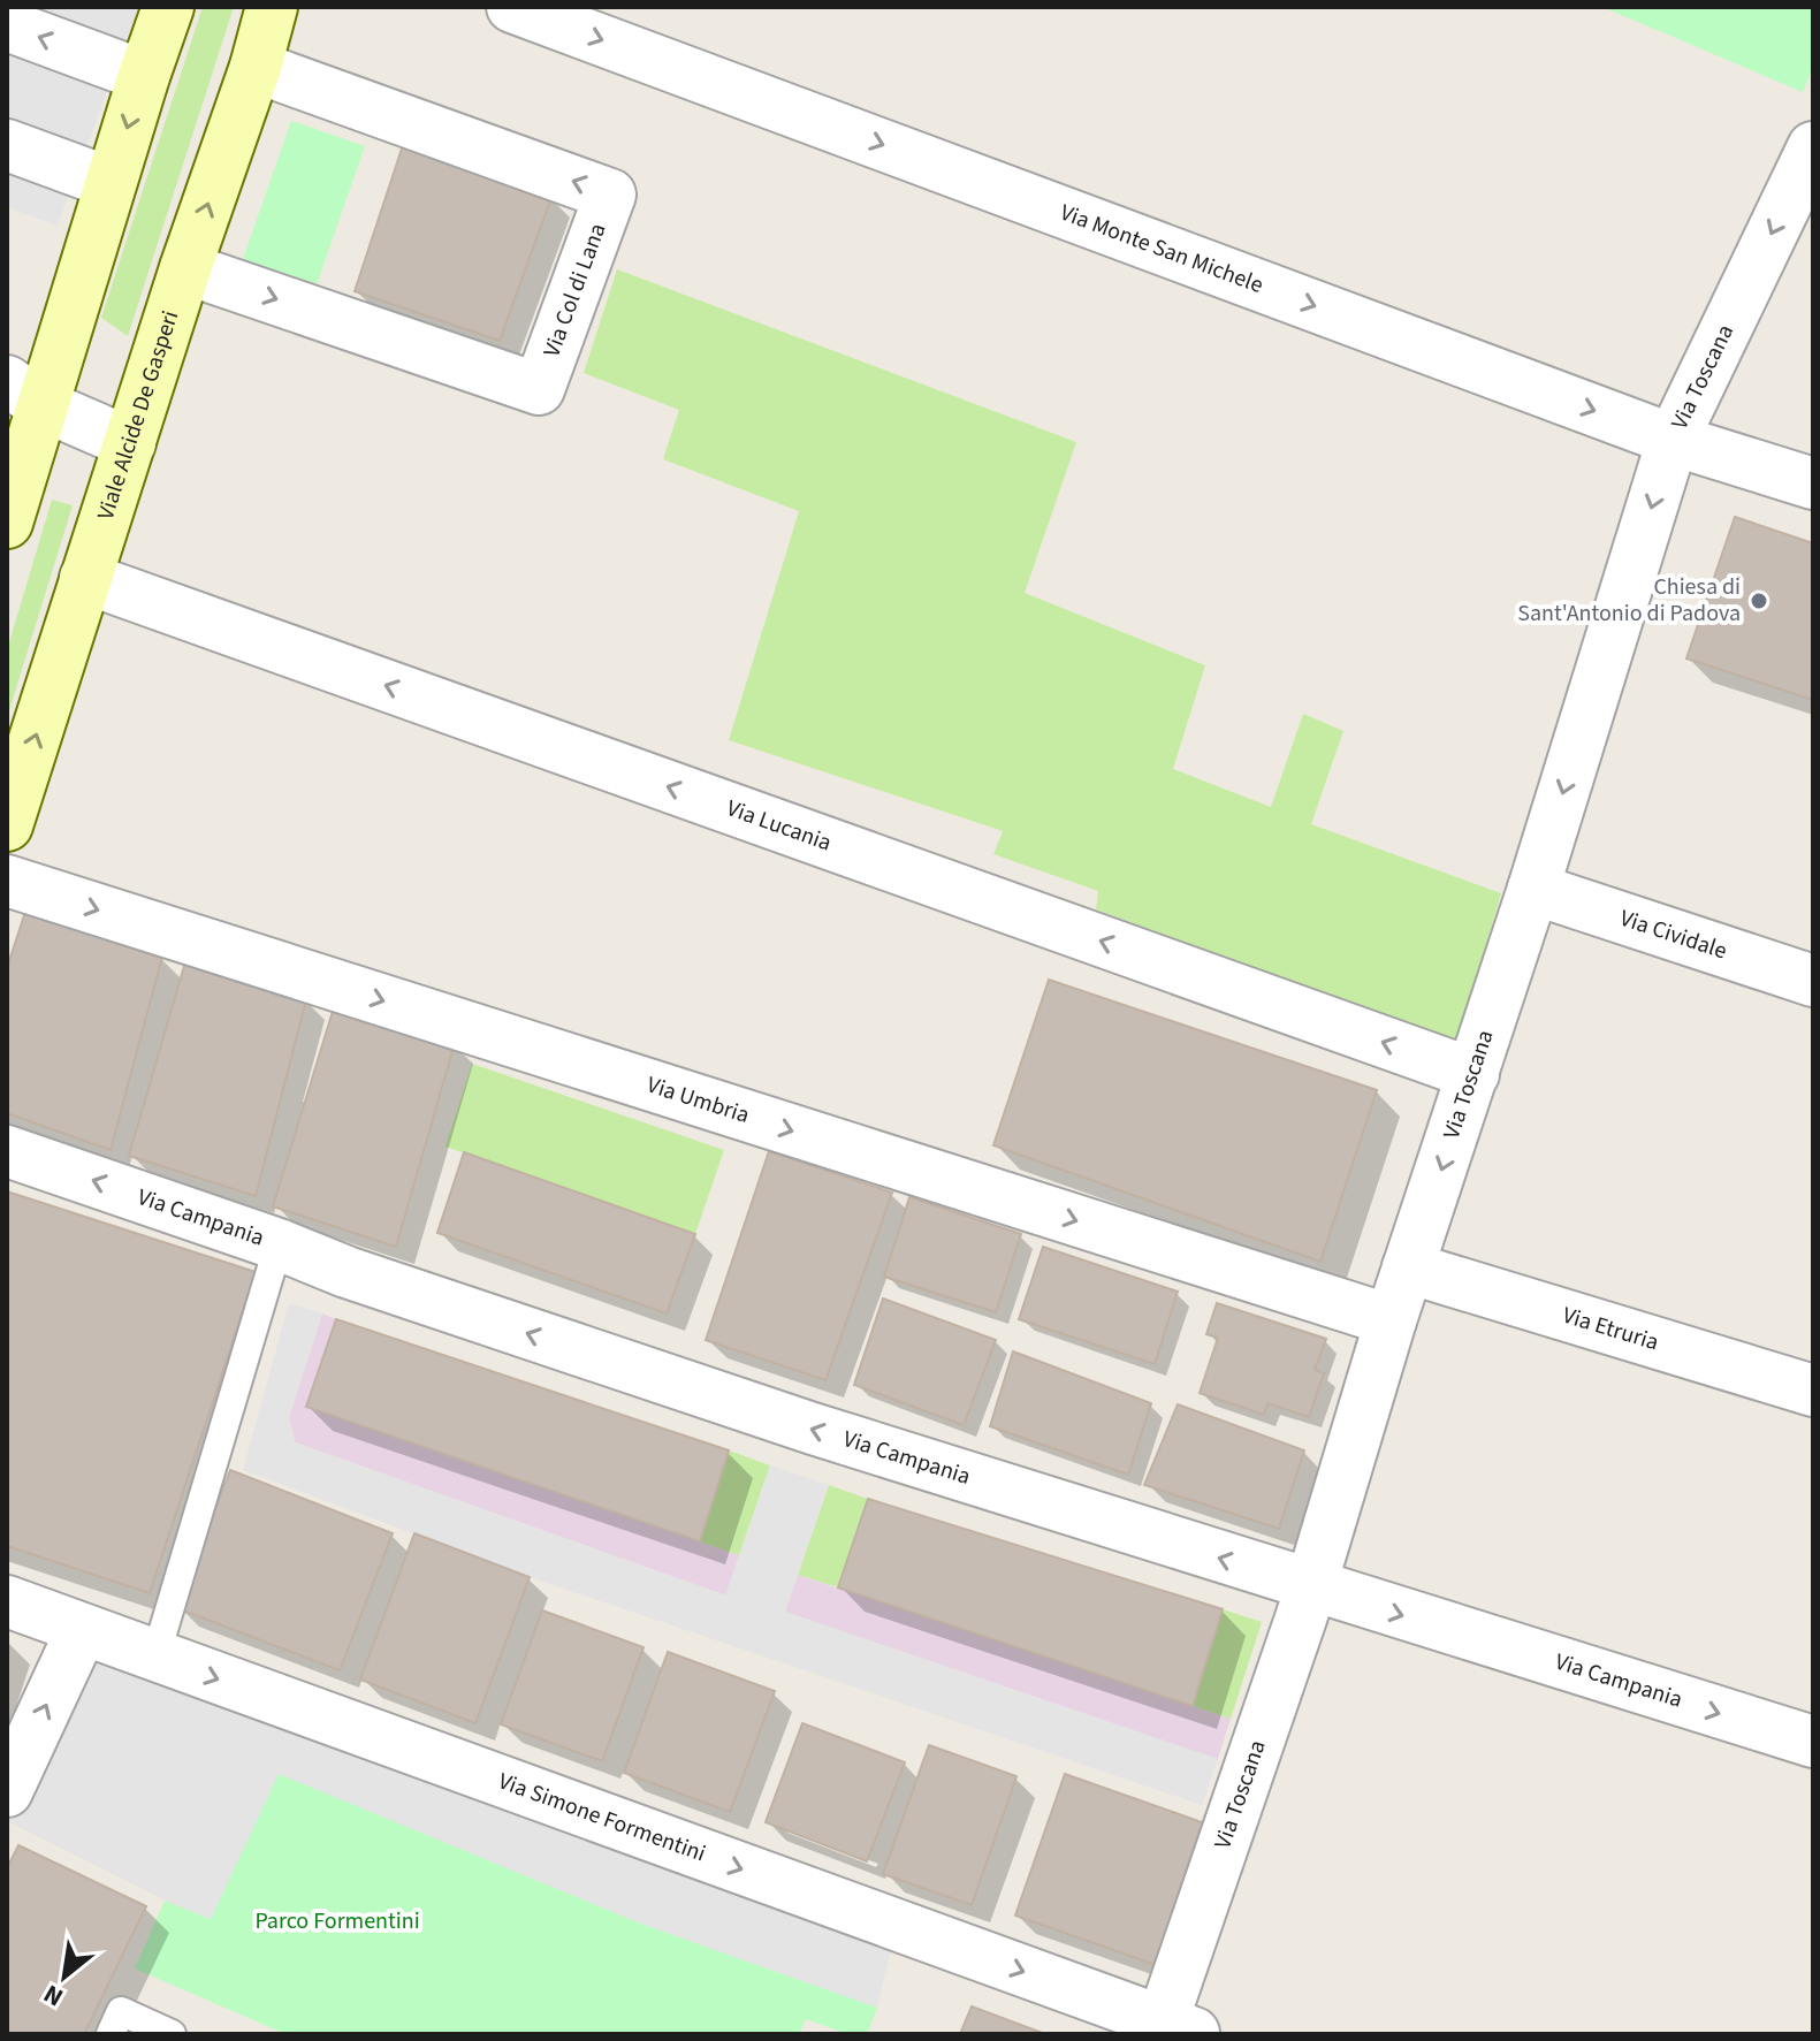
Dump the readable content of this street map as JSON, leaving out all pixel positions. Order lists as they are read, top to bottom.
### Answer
{
  "streets": {
    "street": [
      "Via Monte San Michele",
      "Via Col di Lana",
      "Via Toscana",
      "Viale Alcide De Gasperi",
      "Via Lucania",
      "Via Cividale",
      "Via Umbria",
      "Via Campania",
      "Via Etruria",
      "Via Simone Formentini"
    ]
  },
  "crossings": [
    ["Via Monte San Michele", "Via Toscana"],
    ["Via Col di Lana", "Viale Alcide De Gasperi"],
    ["Via Toscana", "Via Lucania"],
    ["Via Toscana", "Via Cividale"],
    ["Via Toscana", "Via Umbria"],
    ["Via Toscana", "Via Campania"],
    ["Via Toscana", "Via Etruria"],
    ["Via Toscana", "Via Simone Formentini"],
    ["Viale Alcide De Gasperi", "Via Lucania"]
  ],
  "one_way": [
    "Via Monte San Michele",
    "Via Toscana",
    "Via Lucania",
    "Via Umbria",
    "Via Simone Formentini"
  ],
  "parks": ["Parco Formentini"],
  "places": ["Chiesa di Sant'Antonio di Padova"],
  "north": "bottom left"
}
